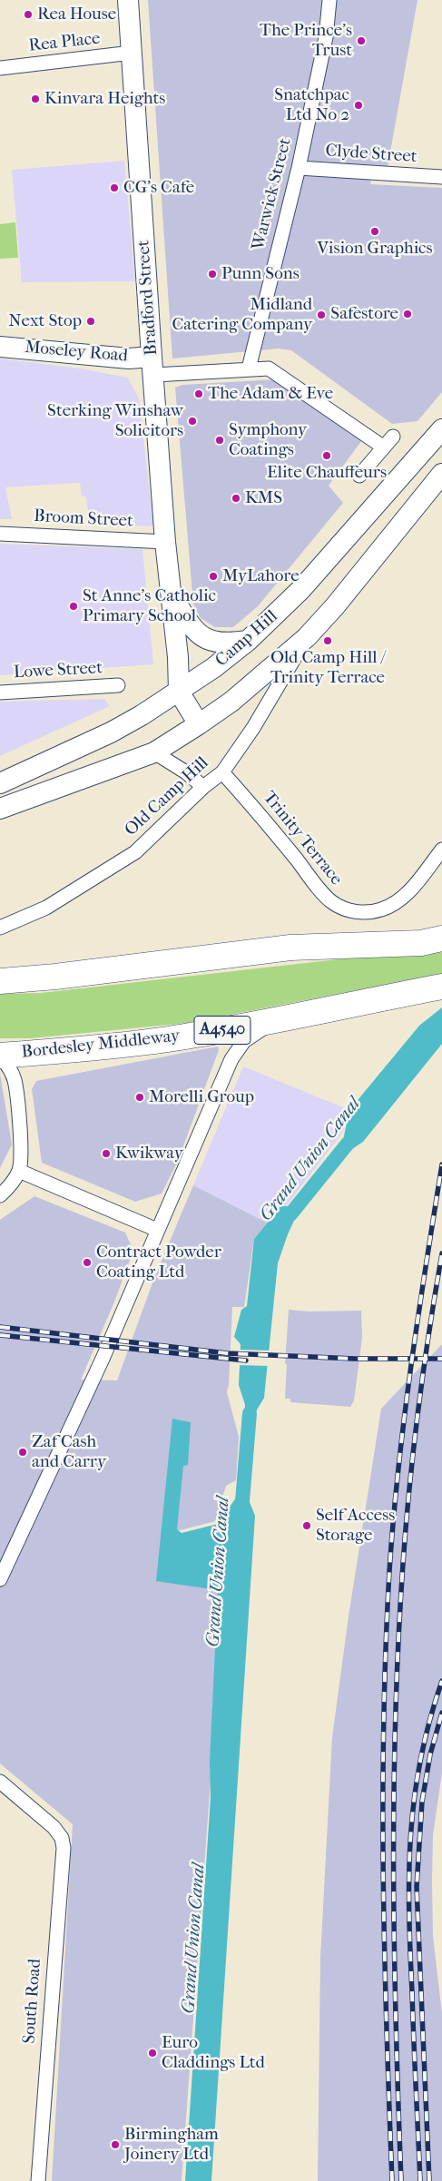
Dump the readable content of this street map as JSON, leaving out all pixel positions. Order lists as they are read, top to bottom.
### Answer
{
  "streets": {
    "highway": ["A4540", "Bordesley Middleway"],
    "main road": ["Bradford Street", "Moseley Road", "Camp Hill"],
    "street": [
      "Rea Place",
      "Clyde Street",
      "Warwick Street",
      "Broom Street",
      "Lowe Street",
      "Old Camp Hill",
      "Trinity Terrace",
      "South Road"
    ]
  },
  "crossings": [
    ["Rea Place", "Bradford Street"],
    ["Clyde Street", "Warwick Street"],
    ["Bradford Street", "Moseley Road"],
    ["Bradford Street", "Broom Street"],
    ["Bradford Street", "Camp Hill"],
    ["Old Camp Hill", "Trinity Terrace"]
  ],
  "water": ["Grand Union Canal"],
  "places": [
    "Rea House",
    "The Prince's Trust",
    "Kinvara Heights",
    "Snatchpac Ltd No 2",
    "CG's Cafe",
    "Vision Graphics",
    "Punn Sons",
    "Safestore",
    "Midland Catering Company",
    "Next Stop",
    "The Adam & Eve",
    "Sterking Winshaw Solicitors",
    "Symphony Coatings",
    "Elite Chauffeurs",
    "KMS",
    "MyLahore",
    "St Anne's Catholic Primary School",
    "Old Camp Hill / Trinity Terrace",
    "Morelli Group",
    "Kwikway",
    "Contract Powder Coating Ltd",
    "Zaf Cash and Carry",
    "Self Access Storage",
    "Euro Claddings Ltd",
    "Birmingham Joinery Ltd"
  ]
}
